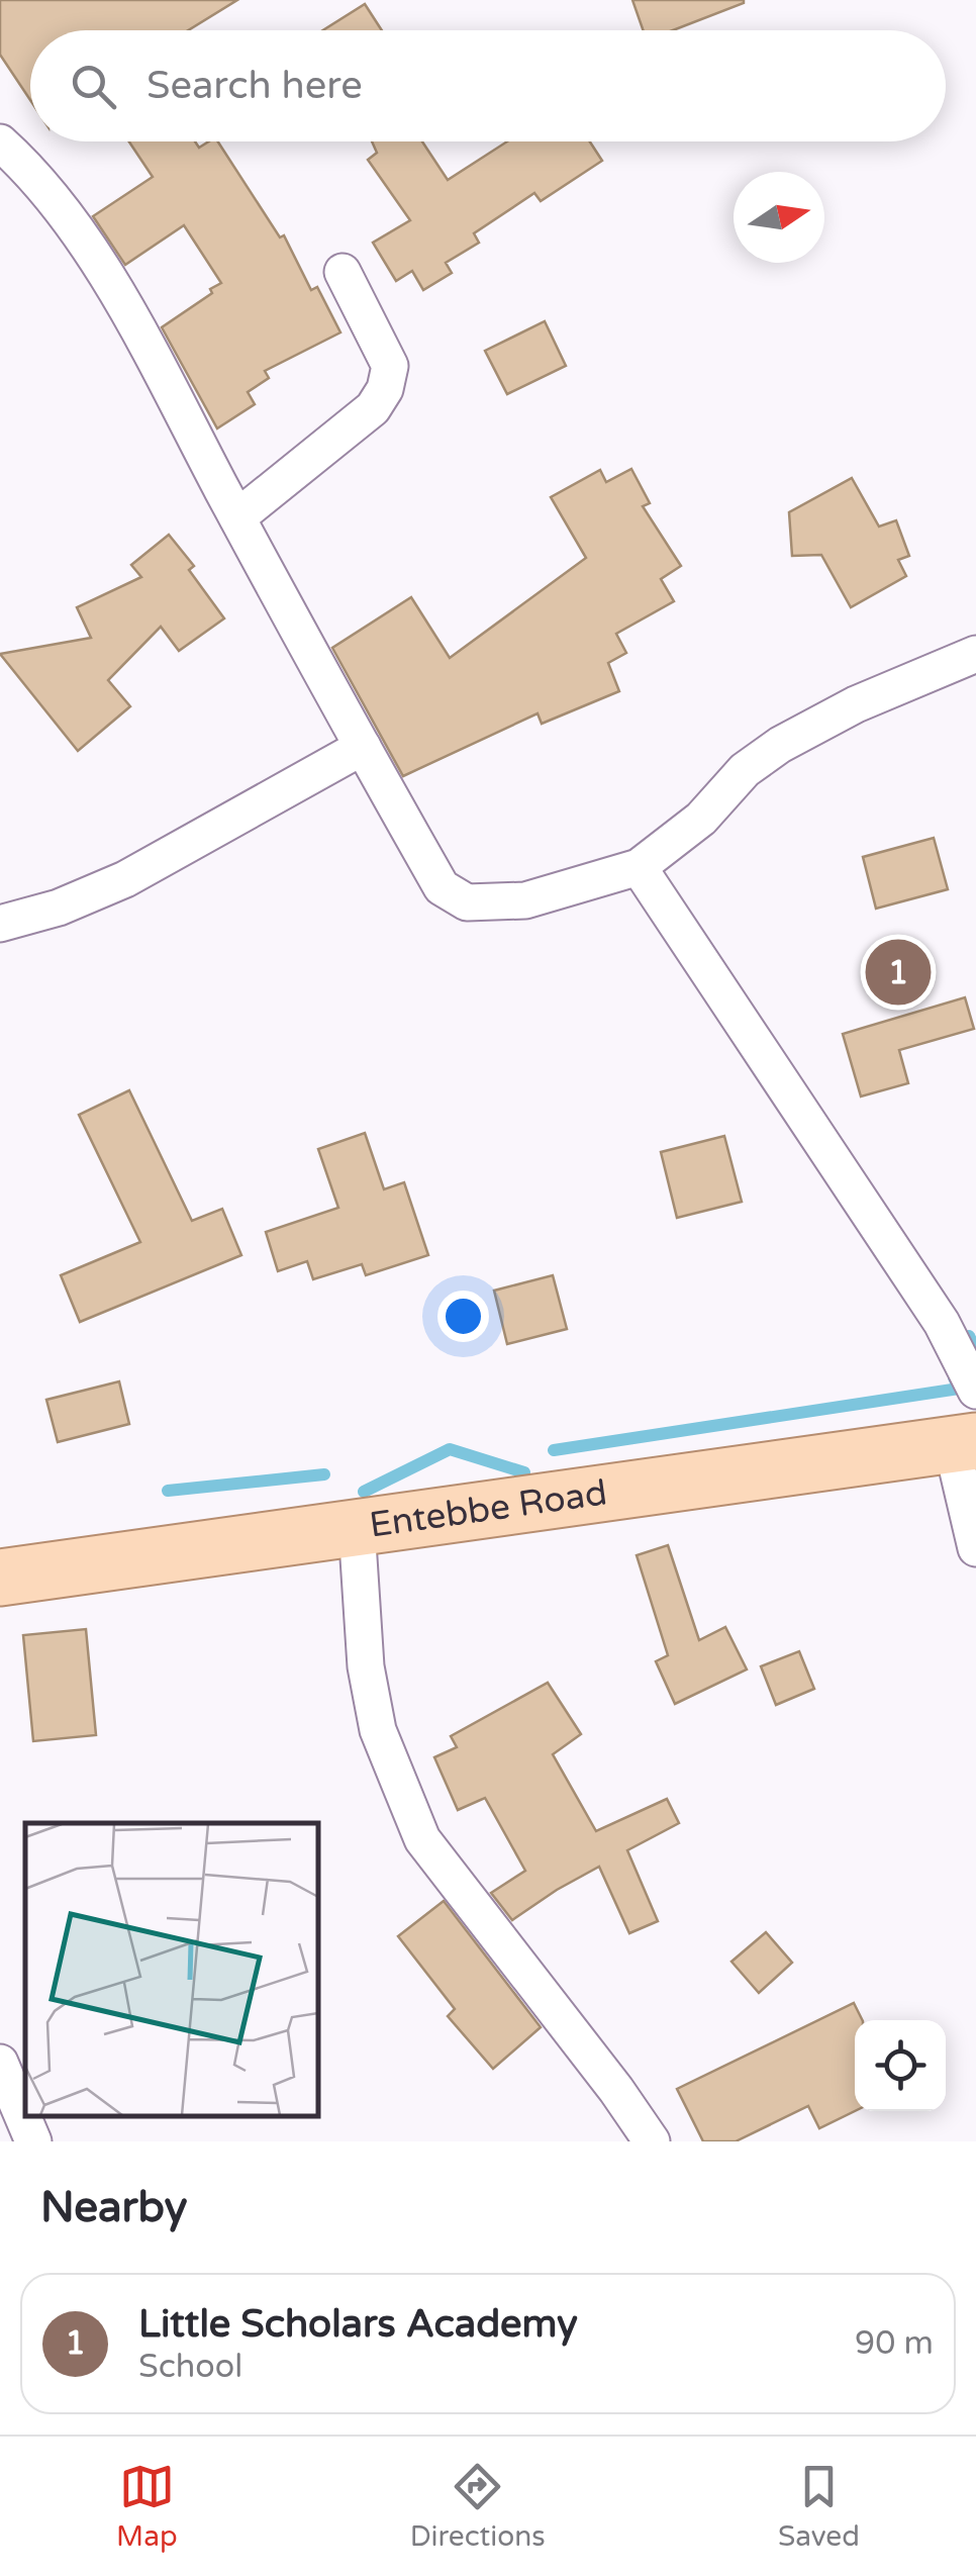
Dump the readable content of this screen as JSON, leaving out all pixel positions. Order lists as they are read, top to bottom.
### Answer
{
  "streets": {
    "main road": ["Entebbe Road"]
  },
  "north": "right",
  "page": {
    "search": "Search here",
    "pins": "1",
    "heading": "Nearby",
    "list": [
      {
        "mark": "1",
        "name": "Little Scholars Academy",
        "note": "School",
        "value": "90 m"
      }
    ],
    "nav": ["Map", "Directions", "Saved"]
  }
}
